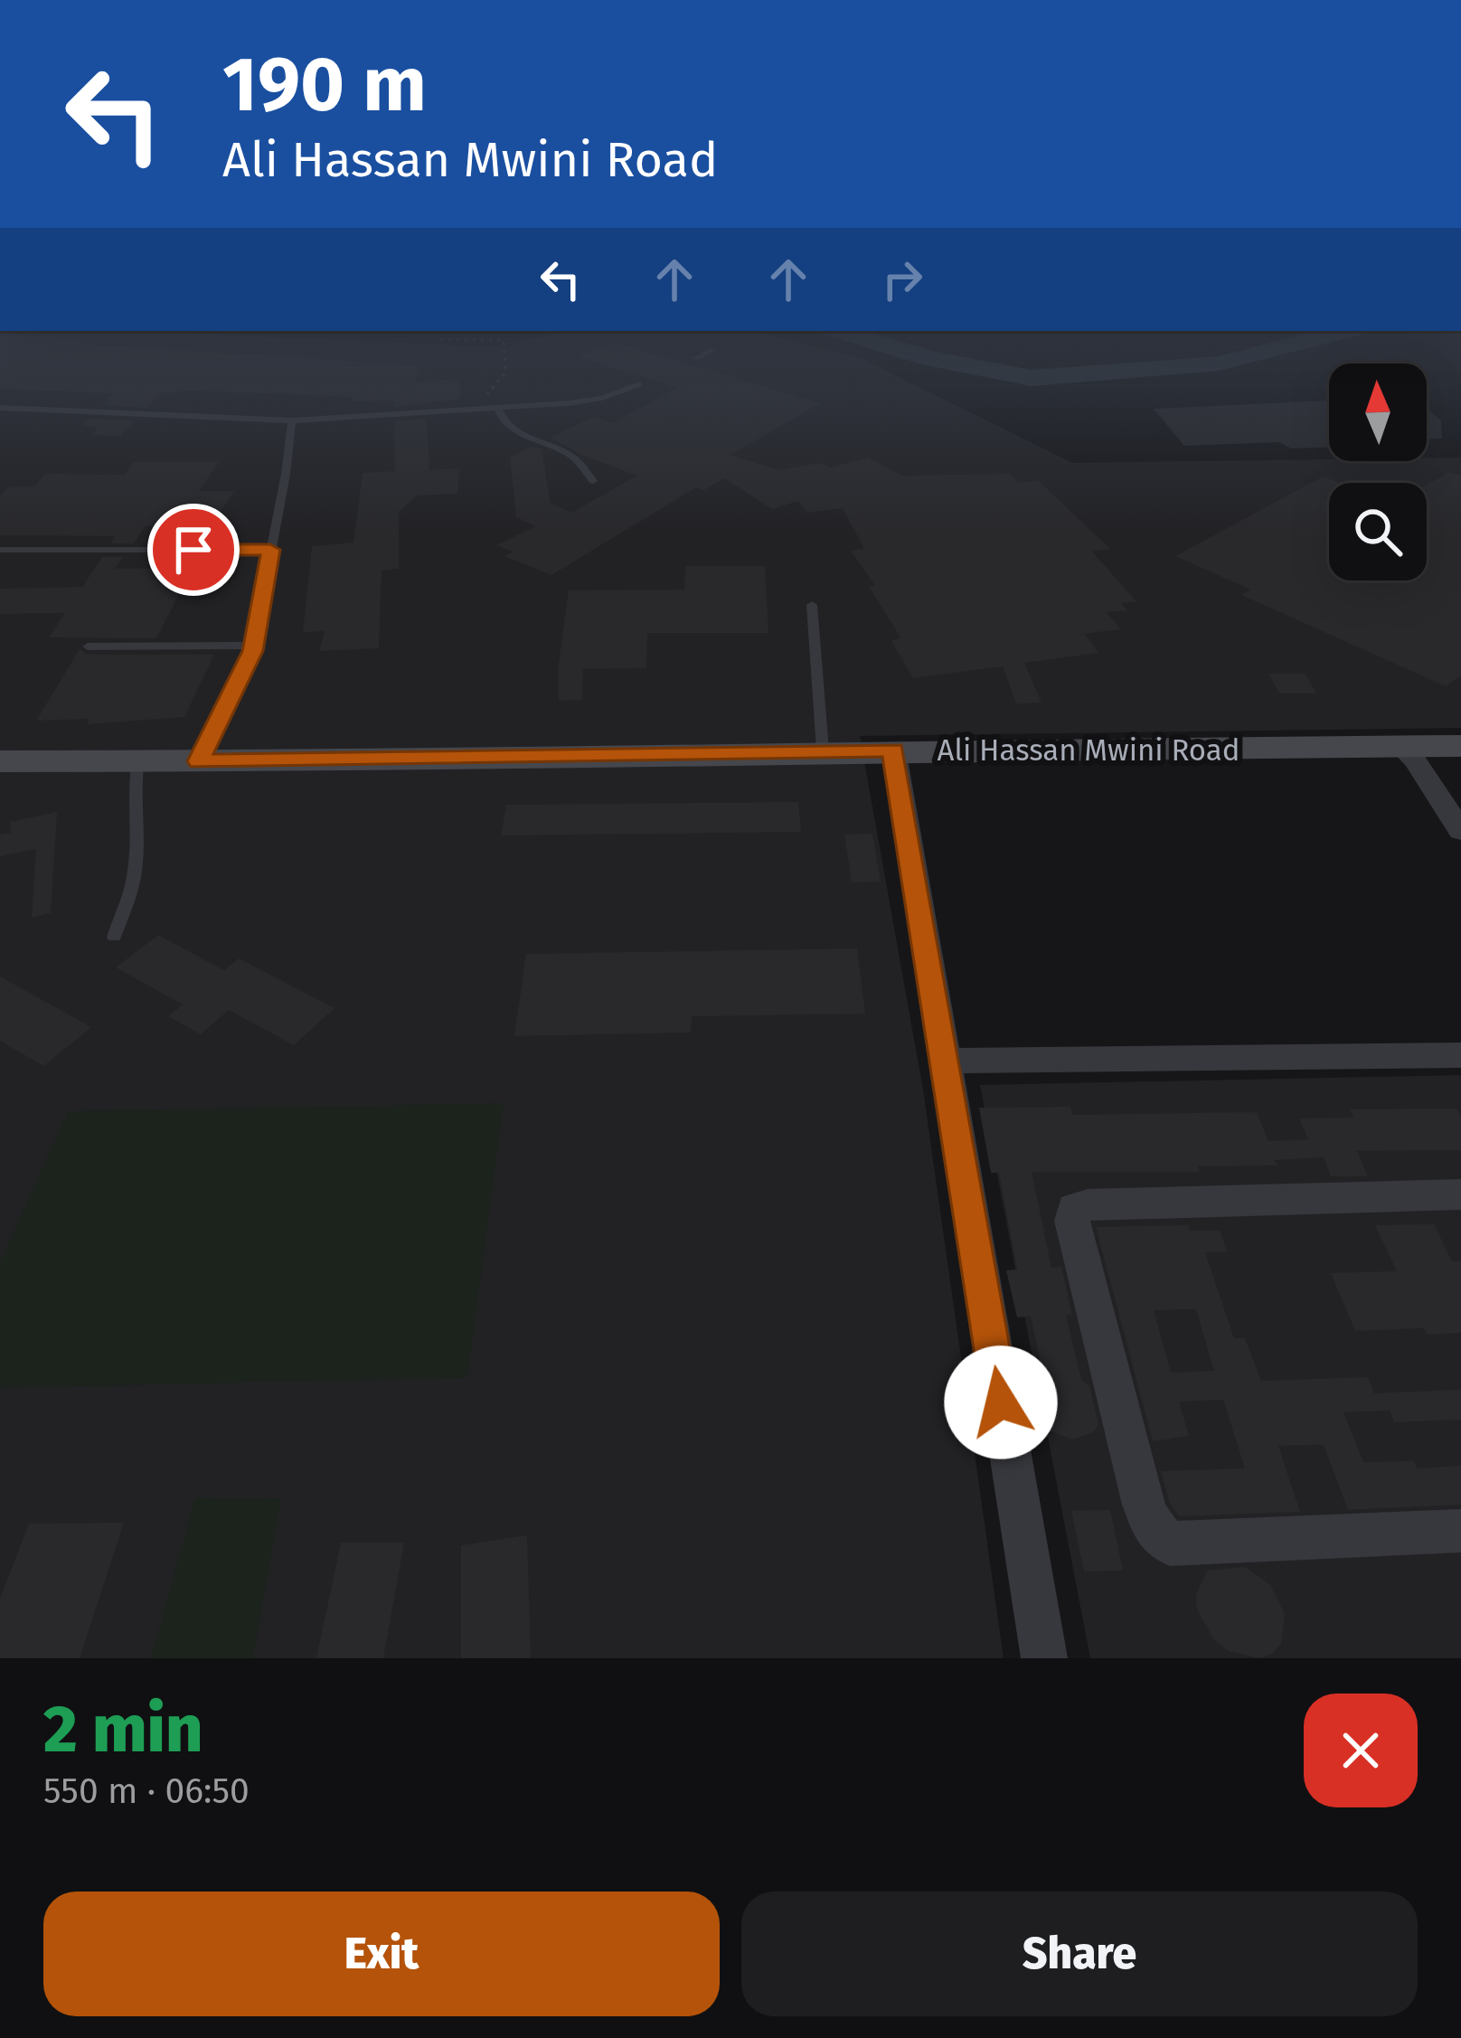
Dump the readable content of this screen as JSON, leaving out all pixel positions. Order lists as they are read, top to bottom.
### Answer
{
  "streets": {
    "main road": ["Ali Hassan Mwini Road"]
  },
  "north": "top",
  "page": {
    "turn": ["190 m", "Ali Hassan Mwini Road"],
    "heading": ["2 min", "550 m · 06:50"],
    "buttons": ["Exit", "Share"]
  }
}
